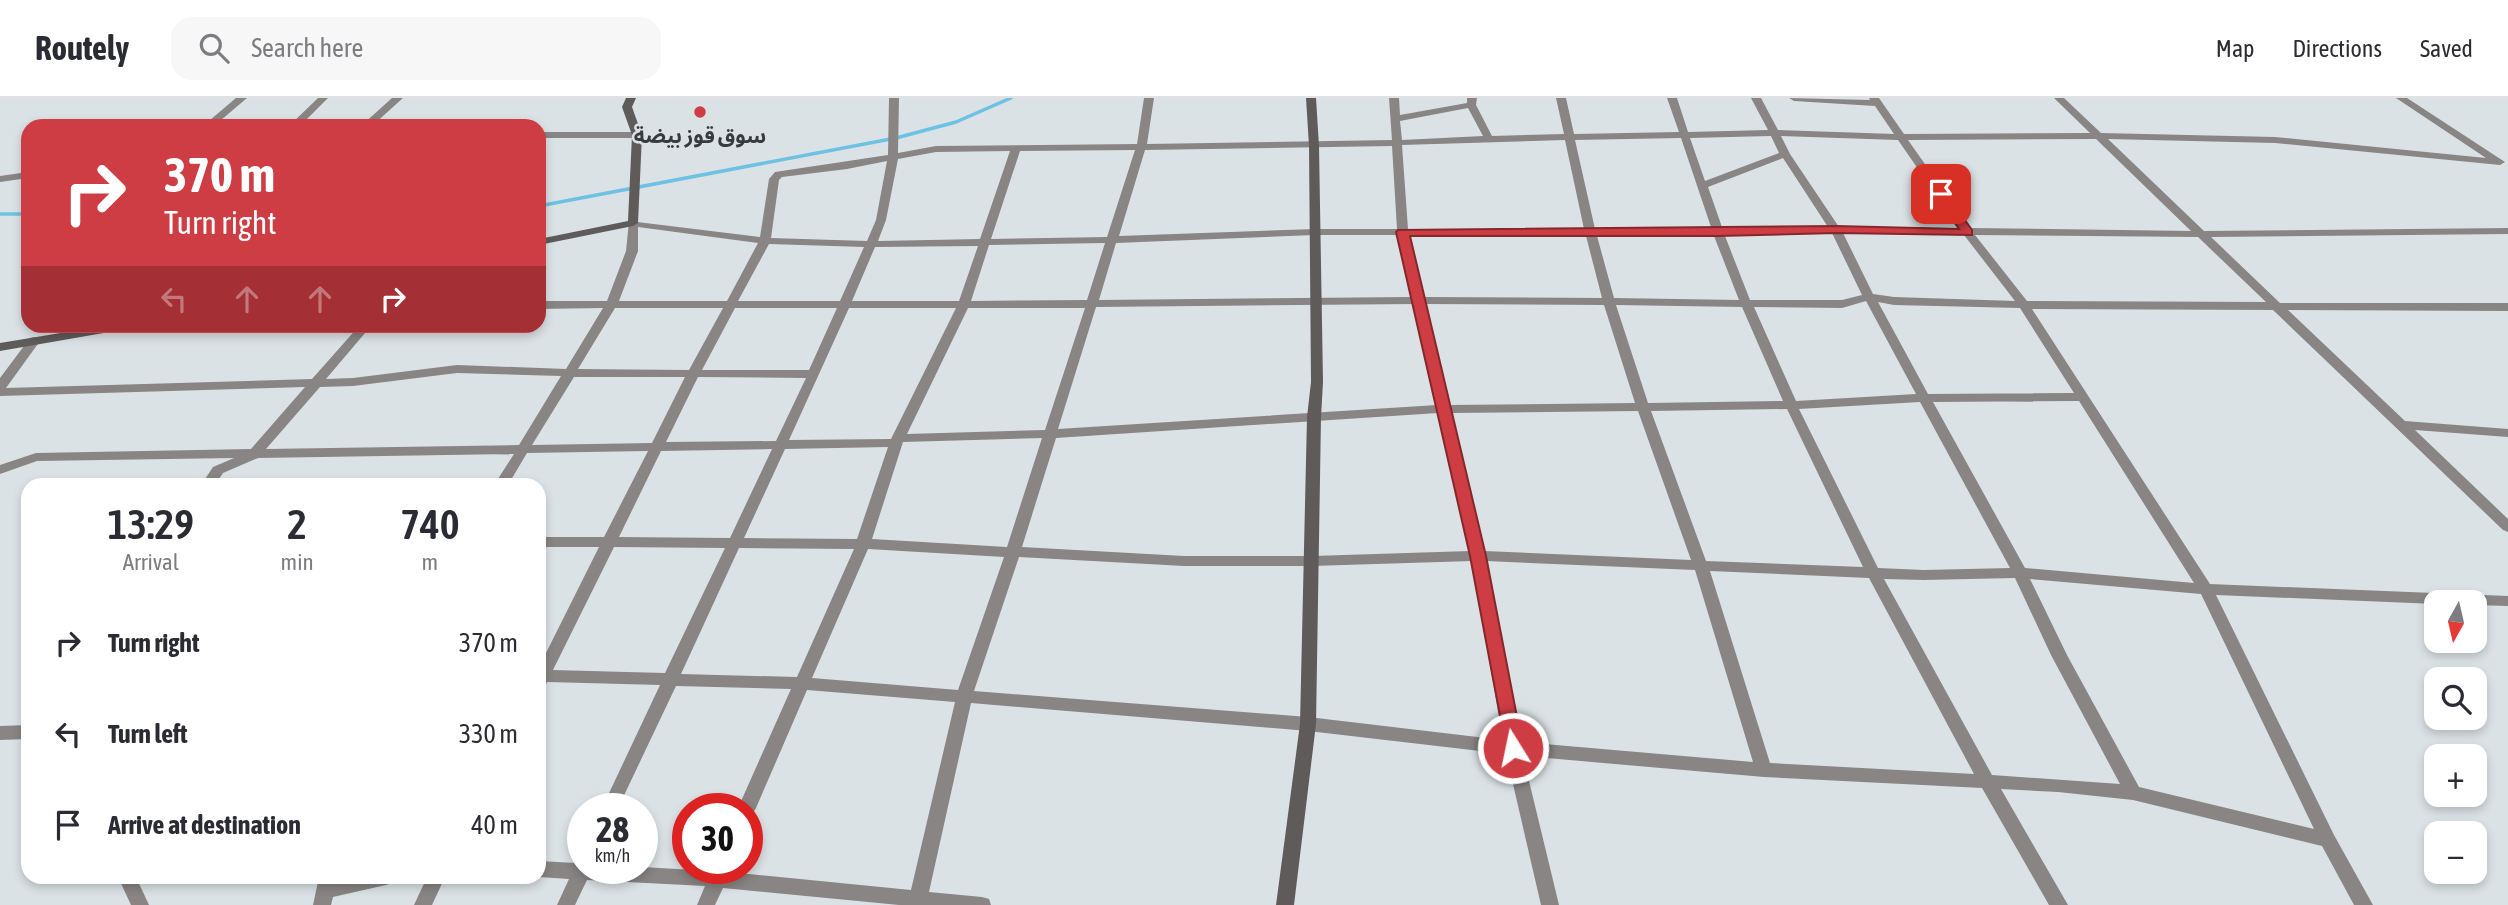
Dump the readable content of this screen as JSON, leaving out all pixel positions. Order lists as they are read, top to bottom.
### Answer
{
  "places": ["سوق قوز بيضة"],
  "north": "bottom",
  "page": {
    "header": "Routely",
    "search": "Search here",
    "nav": ["Map", "Directions", "Saved"],
    "turn": ["370 m", "Turn right"],
    "eta": [
      "13:29",
      "Arrival",
      "2",
      "min",
      "740",
      "m"
    ],
    "map_buttons": ["+", "−"],
    "list": [
      {
        "name": "Turn right",
        "value": "370 m"
      },
      {
        "name": "Turn left",
        "value": "330 m"
      },
      {
        "name": "Arrive at destination",
        "value": "40 m"
      }
    ],
    "speed": "28 km/h",
    "limit": "30"
  }
}
